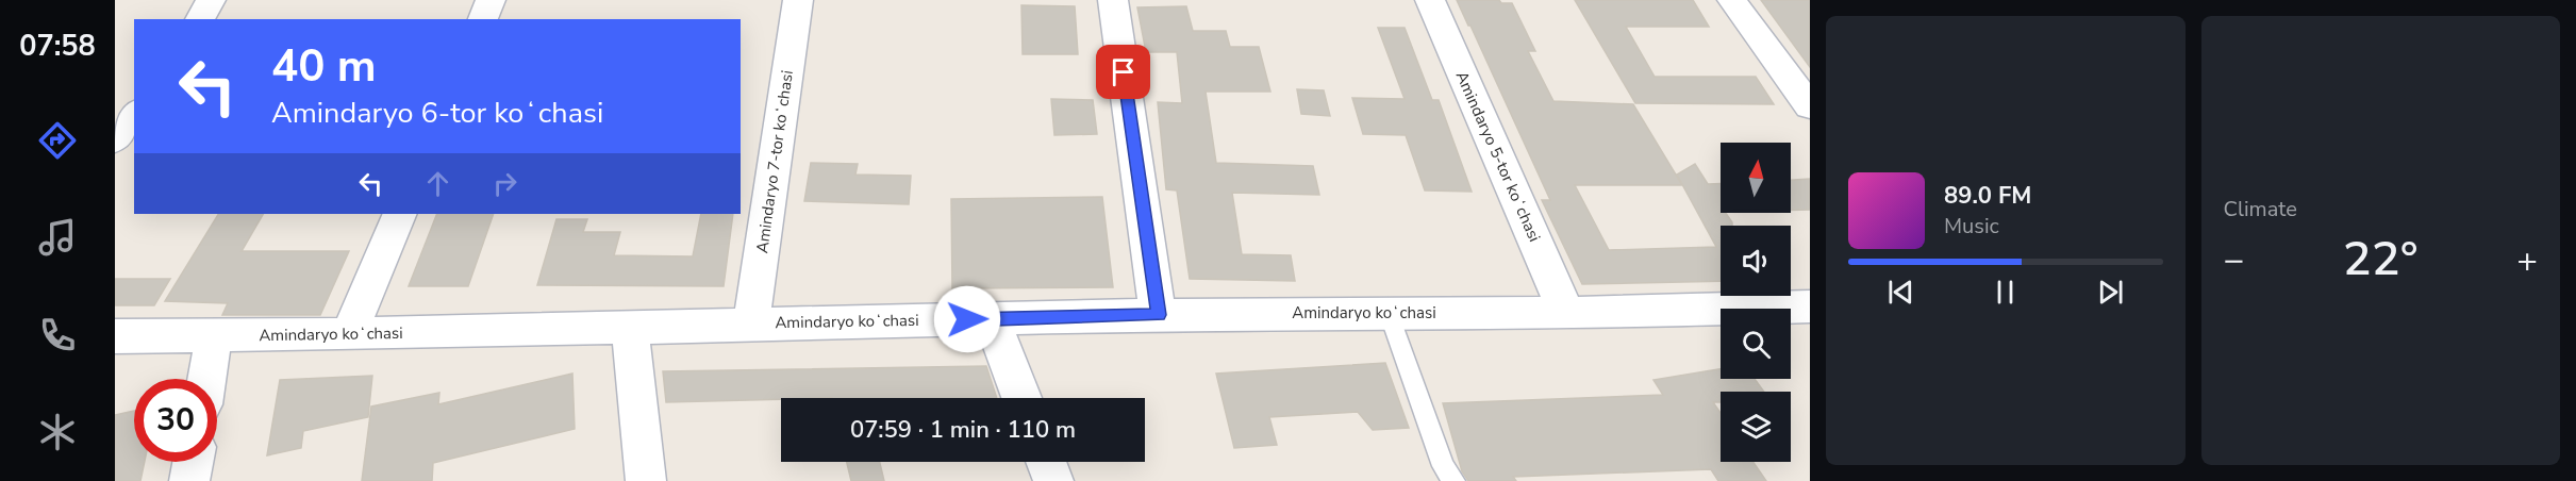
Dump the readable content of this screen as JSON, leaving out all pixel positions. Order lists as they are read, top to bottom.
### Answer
{
  "streets": {
    "street": ["Amindaryo 5-tor koʻchasi", "Amindaryo 7-tor koʻchasi", "Amindaryo koʻchasi"]
  },
  "crossings": [
    ["Amindaryo 5-tor koʻchasi", "Amindaryo koʻchasi"],
    ["Amindaryo 7-tor koʻchasi", "Amindaryo koʻchasi"]
  ],
  "north": "top",
  "page": {
    "tabs": "07:58",
    "tile": "Climate",
    "turn": ["40 m", "Amindaryo 6-tor koʻchasi"],
    "song": ["89.0 FM", "Music"],
    "heat": ["−", "22°", "+"],
    "limit": "30",
    "trip": "07:59 · 1 min · 110 m"
  }
}
